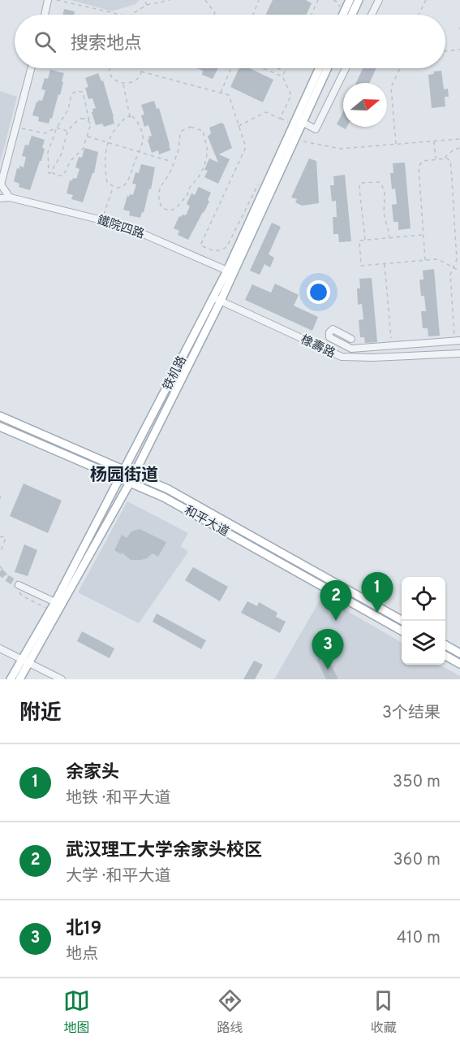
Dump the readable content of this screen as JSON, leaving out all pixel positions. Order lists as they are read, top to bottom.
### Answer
{
  "streets": {
    "main road": ["铁机路", "和平大道"],
    "street": ["鐵院四路", "橡壽路"]
  },
  "crossings": [
    ["鐵院四路", "铁机路"],
    ["橡壽路", "铁机路"],
    ["铁机路", "和平大道"]
  ],
  "districts": ["杨园街道"],
  "north": "right",
  "page": {
    "search": "搜索地点",
    "pins": ["1", "2", "3"],
    "heading": ["附近", "3个结果"],
    "list": [
      {
        "mark": "1",
        "name": "余家头",
        "note": "地铁 · 和平大道",
        "value": "350 m"
      },
      {
        "mark": "2",
        "name": "武汉理工大学余家头校区",
        "note": "大学 · 和平大道",
        "value": "360 m"
      },
      {
        "mark": "3",
        "name": "北19",
        "note": "地点",
        "value": "410 m"
      }
    ],
    "nav": ["地图", "路线", "收藏"]
  }
}
